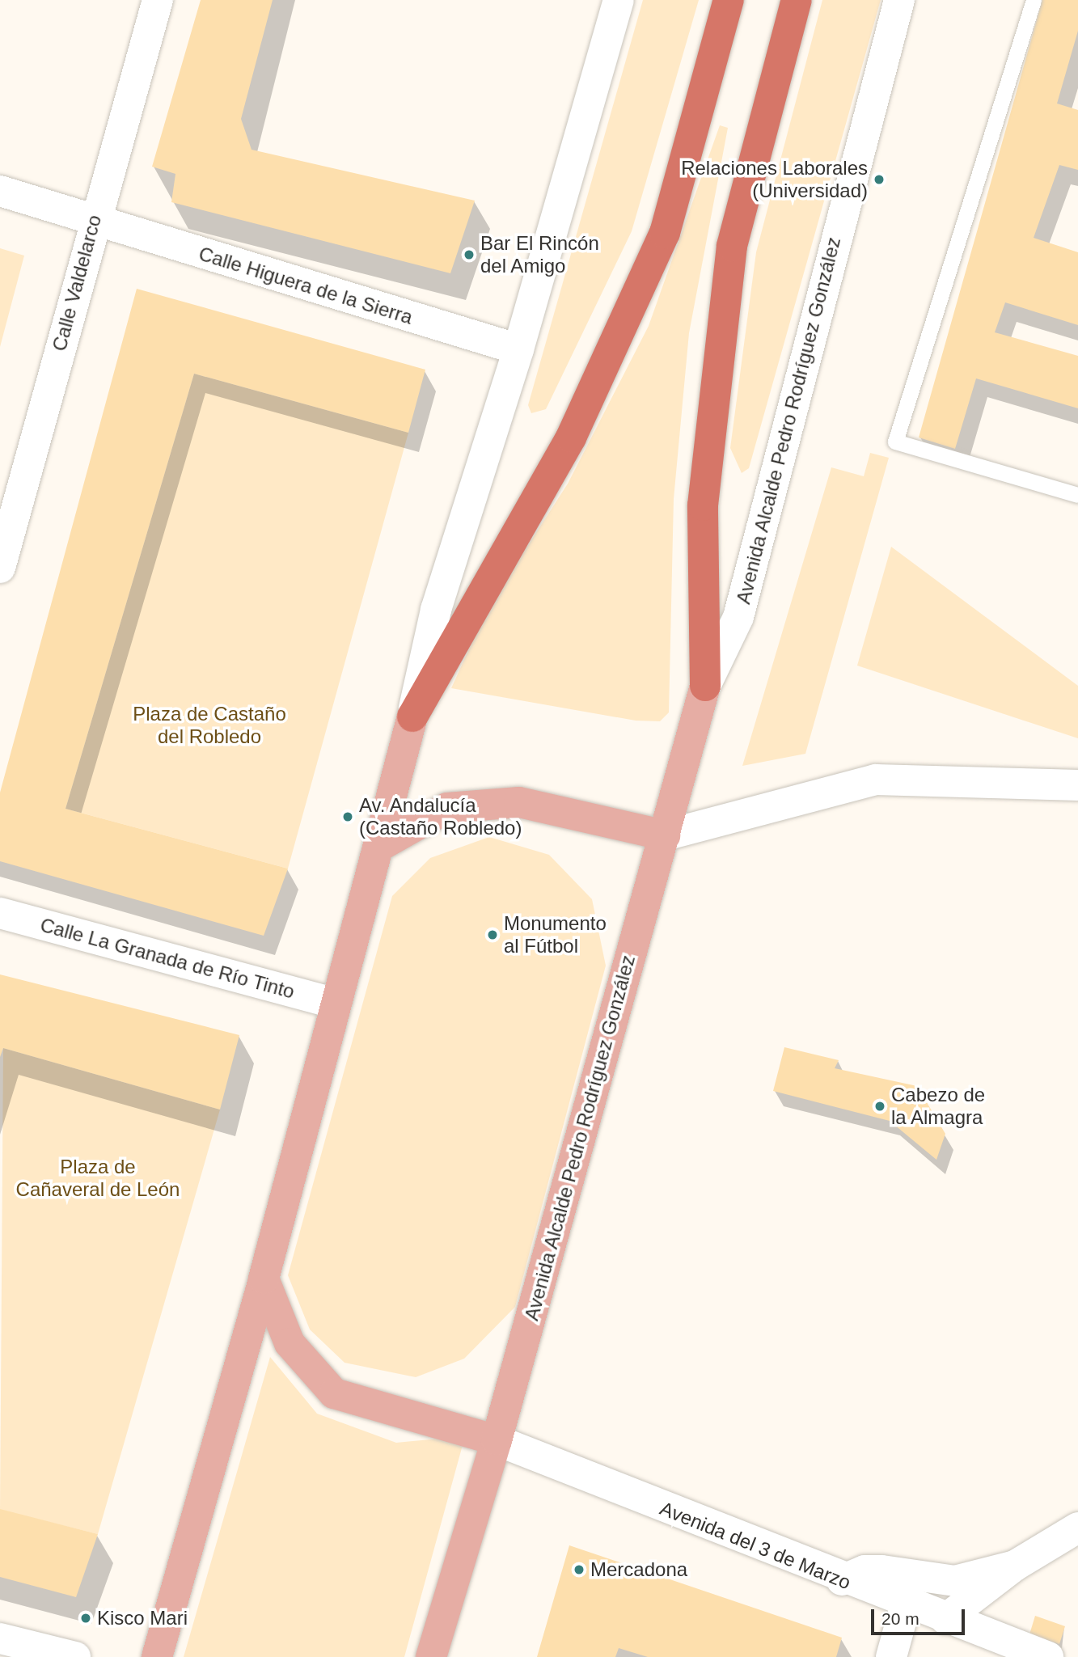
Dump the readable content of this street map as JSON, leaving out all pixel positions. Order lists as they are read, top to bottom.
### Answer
{
  "streets": {
    "main road": ["Avenida Alcalde Pedro Rodríguez González"],
    "street": [
      "Calle Valdelarco",
      "Calle Higuera de la Sierra",
      "Calle La Granada de Río Tinto",
      "Avenida del 3 de Marzo"
    ]
  },
  "crossings": [
    ["Calle Valdelarco", "Calle Higuera de la Sierra"],
    ["Avenida Alcalde Pedro Rodríguez González", "Avenida del 3 de Marzo"]
  ],
  "parks": ["Plaza de Castaño del Robledo", "Plaza de Cañaveral de León"],
  "places": [
    "Relaciones Laborales (Universidad)",
    "Bar El Rincón del Amigo",
    "Av. Andalucía (Castaño Robledo)",
    "Monumento al Fútbol",
    "Cabezo de la Almagra",
    "Mercadona",
    "Kisco Mari"
  ],
  "scale_bar": "20 m"
}
